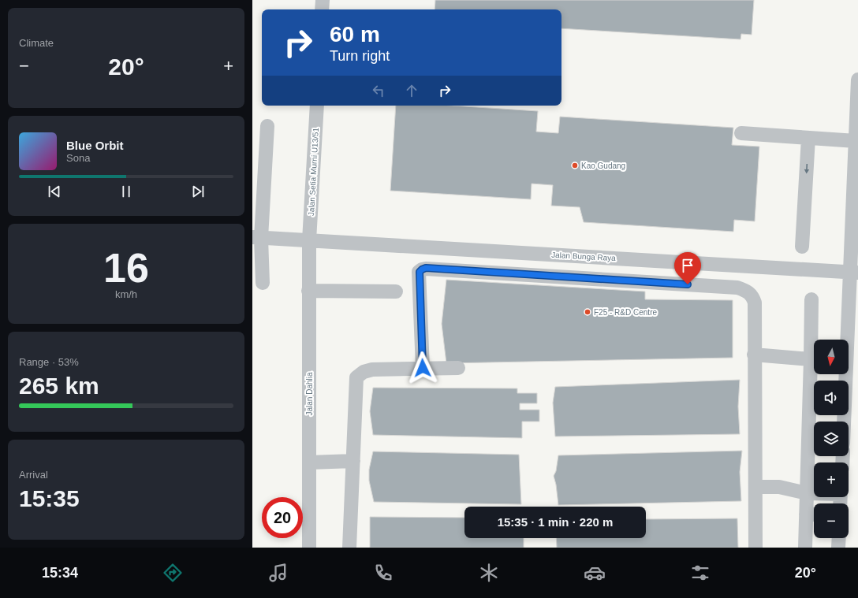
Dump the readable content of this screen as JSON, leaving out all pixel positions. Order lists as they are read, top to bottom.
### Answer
{
  "streets": {
    "street": ["Jalan Setia Murni U13/51", "Jalan Bunga Raya", "Jalan Dahlia"]
  },
  "crossings": [
    ["Jalan Setia Murni U13/51", "Jalan Bunga Raya"],
    ["Jalan Setia Murni U13/51", "Jalan Dahlia"],
    ["Jalan Bunga Raya", "Jalan Dahlia"]
  ],
  "places": ["Kao Gudang", "F25 - R&D Centre"],
  "north": "bottom",
  "page": {
    "tile": [
      "Climate",
      ["16", "km/h"],
      ["Range · 53%", "265 km"],
      ["Arrival", "15:35"]
    ],
    "turn": ["60 m", "Turn right"],
    "heat": ["−", "20°", "+"],
    "song": ["Blue Orbit", "Sona"],
    "map_buttons": ["+", "−"],
    "limit": "20",
    "trip": "15:35 · 1 min · 220 m",
    "tabs": ["15:34", "20°"]
  }
}
